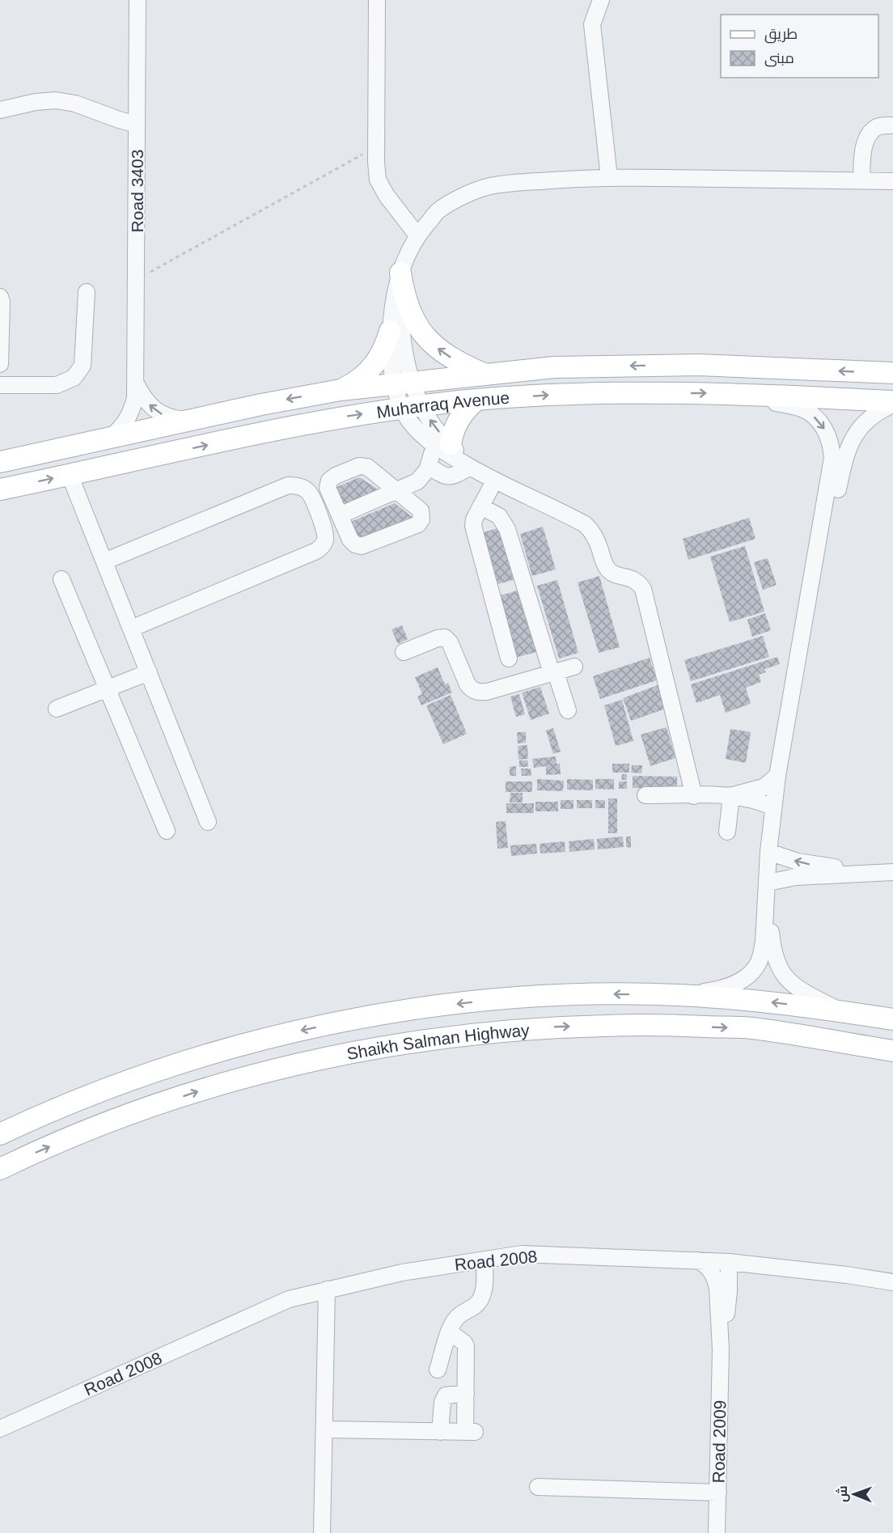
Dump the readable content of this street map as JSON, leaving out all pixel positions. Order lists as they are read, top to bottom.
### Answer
{
  "streets": {
    "main road": ["Muharraq Avenue", "Shaikh Salman Highway"],
    "street": ["Road 3403", "Road 2008", "Road 2009"]
  },
  "crossings": [
    ["Road 3403", "Muharraq Avenue"],
    ["Road 2008", "Road 2009"]
  ],
  "legend": ["طريق", "مبنى"],
  "north": "left"
}
